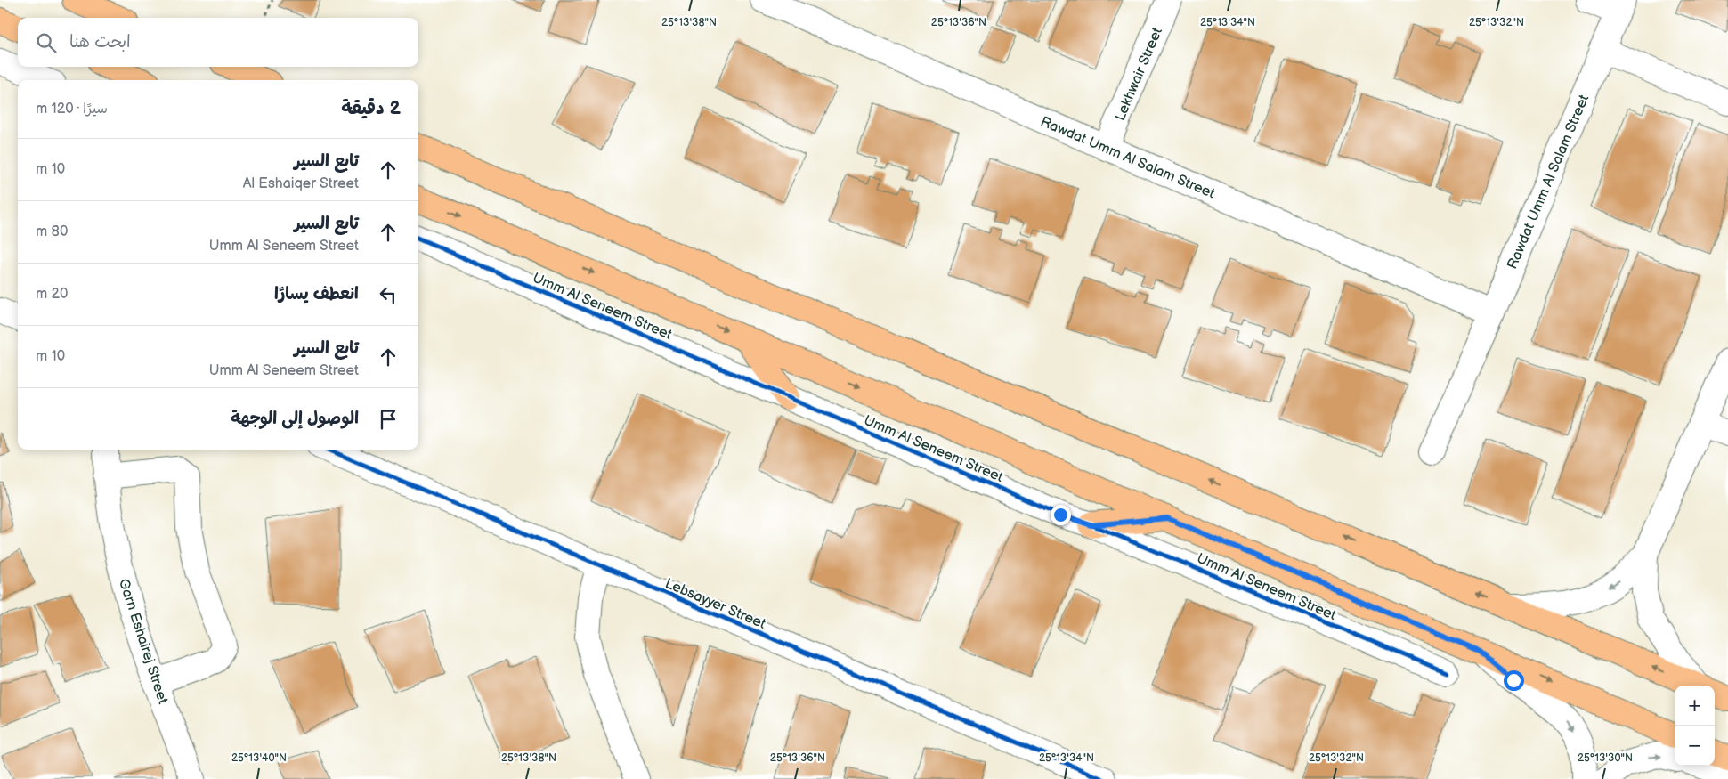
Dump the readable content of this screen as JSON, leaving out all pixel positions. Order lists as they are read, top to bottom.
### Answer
{
  "streets": {
    "main road": ["Umm Al Seneem Street"],
    "street": [
      "Lekhwair Street",
      "Rawdat Umm Al Salam Street",
      "Lebsayyer Street",
      "Garn Eshairej Street"
    ]
  },
  "crossings": [
    ["Lekhwair Street", "Rawdat Umm Al Salam Street"]
  ],
  "page": {
    "search": "ابحث هنا",
    "heading": ["2 دقيقة", "سيرًا · 120 m"],
    "list": [
      ["تابع السير", "Al Eshaiqer Street", "10 m"],
      ["تابع السير", "Umm Al Seneem Street", "80 m"],
      ["انعطف يسارًا", "20 m"],
      ["تابع السير", "Umm Al Seneem Street", "10 m"],
      "الوصول إلى الوجهة"
    ],
    "map_buttons": ["+", "−"]
  },
  "coordinates": [
    "25°13'38\"N",
    "25°13'36\"N",
    "25°13'34\"N",
    "25°13'32\"N",
    "25°13'40\"N",
    "25°13'30\"N"
  ]
}
